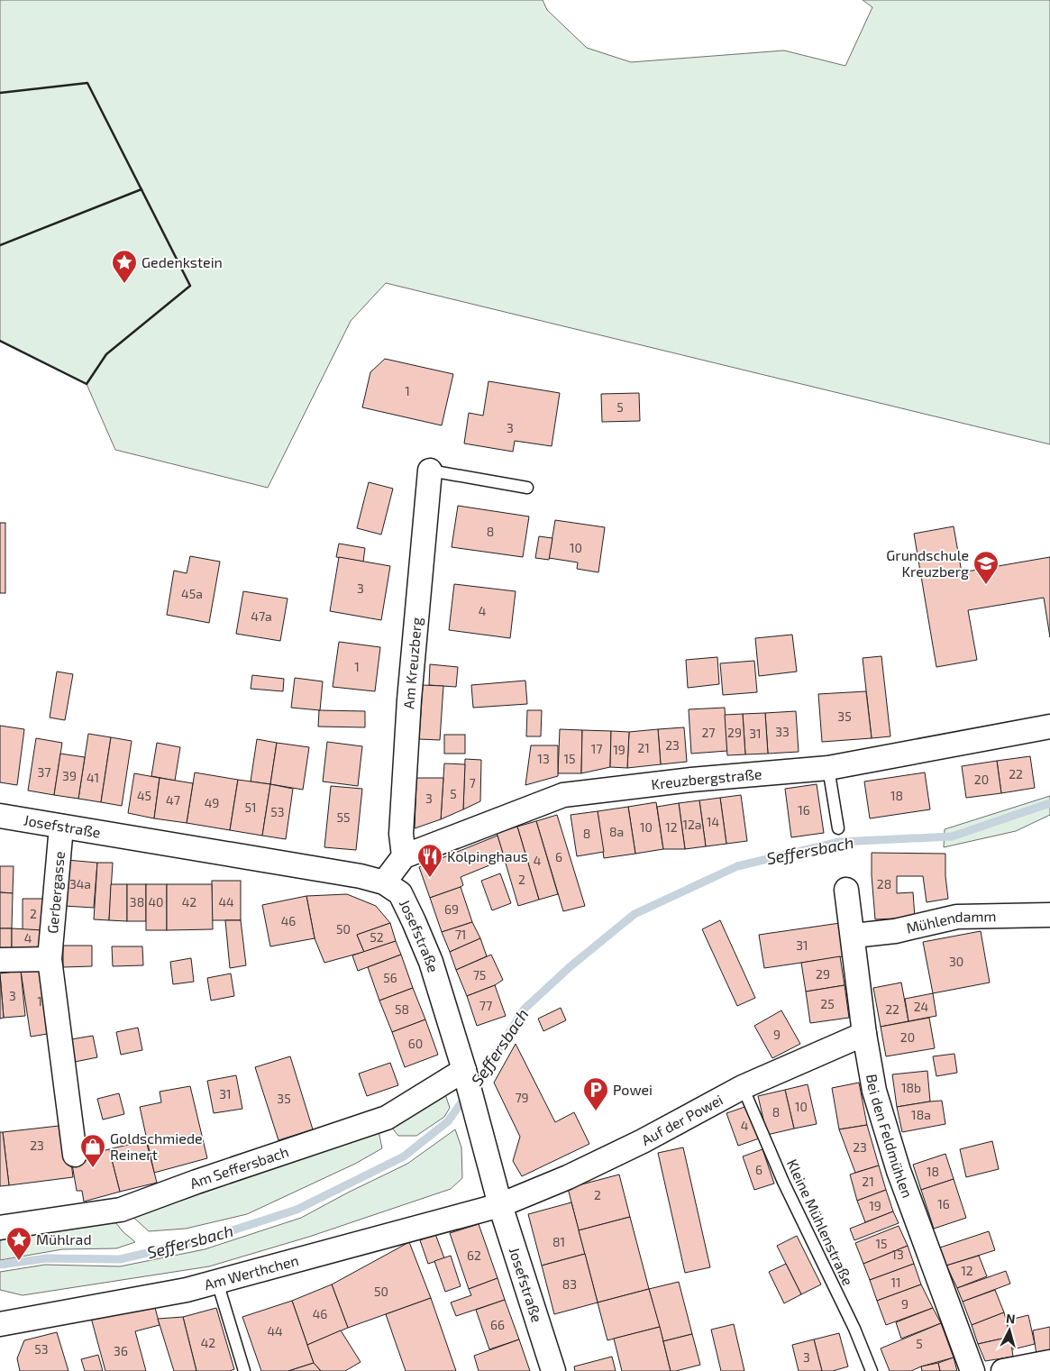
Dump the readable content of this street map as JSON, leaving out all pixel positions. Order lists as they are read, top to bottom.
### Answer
{
  "streets": {
    "street": [
      "Am Kreuzberg",
      "Kreuzbergstraße",
      "Josefstraße",
      "Gerbergasse",
      "Mühlendamm",
      "Auf der Powei",
      "Bei den Feldmühlen",
      "Am Seffersbach",
      "Am Werthchen"
    ],
    "lane": ["Kleine Mühlenstraße"]
  },
  "crossings": [
    ["Am Kreuzberg", "Kreuzbergstraße"],
    ["Josefstraße", "Gerbergasse"],
    ["Josefstraße", "Auf der Powei"],
    ["Josefstraße", "Am Seffersbach"],
    ["Josefstraße", "Am Werthchen"],
    ["Mühlendamm", "Bei den Feldmühlen"],
    ["Auf der Powei", "Bei den Feldmühlen"],
    ["Auf der Powei", "Kleine Mühlenstraße"],
    ["Auf der Powei", "Am Werthchen"]
  ],
  "water": ["Seffersbach"],
  "places": {
    "place": ["Gedenkstein", "Mühlrad"],
    "school or university": ["Grundschule Kreuzberg"],
    "restaurant": ["Kolpinghaus"],
    "parking": ["Powei"],
    "shop": ["Goldschmiede Reinert"]
  },
  "house_numbers": [
    "1",
    "5",
    "3",
    "8",
    "10",
    "3",
    "45a",
    "4",
    "47a",
    "1",
    "35",
    "33",
    "27",
    "29",
    "31",
    "23",
    "21",
    "17",
    "19",
    "13",
    "15",
    "37",
    "22",
    "39",
    "41",
    "20",
    "7",
    "5",
    "45",
    "18",
    "3",
    "47",
    "49",
    "51",
    "16",
    "53",
    "55",
    "14",
    "12a",
    "10",
    "12",
    "8a",
    "8",
    "6",
    "4",
    "2",
    "34a",
    "28",
    "38",
    "40",
    "42",
    "44",
    "69",
    "2",
    "46",
    "50",
    "71",
    "52",
    "4",
    "31",
    "30",
    "29",
    "75",
    "56",
    "3",
    "1",
    "25",
    "77",
    "24",
    "58",
    "22",
    "9",
    "20",
    "60",
    "18b",
    "31",
    "79",
    "35",
    "10",
    "8",
    "18a",
    "4",
    "23",
    "23",
    "6",
    "18",
    "21",
    "2",
    "16",
    "19",
    "81",
    "15",
    "13",
    "62",
    "12",
    "11",
    "83",
    "50",
    "9",
    "46",
    "66",
    "44",
    "42",
    "5",
    "53",
    "36",
    "3"
  ],
  "north": "top"
}
